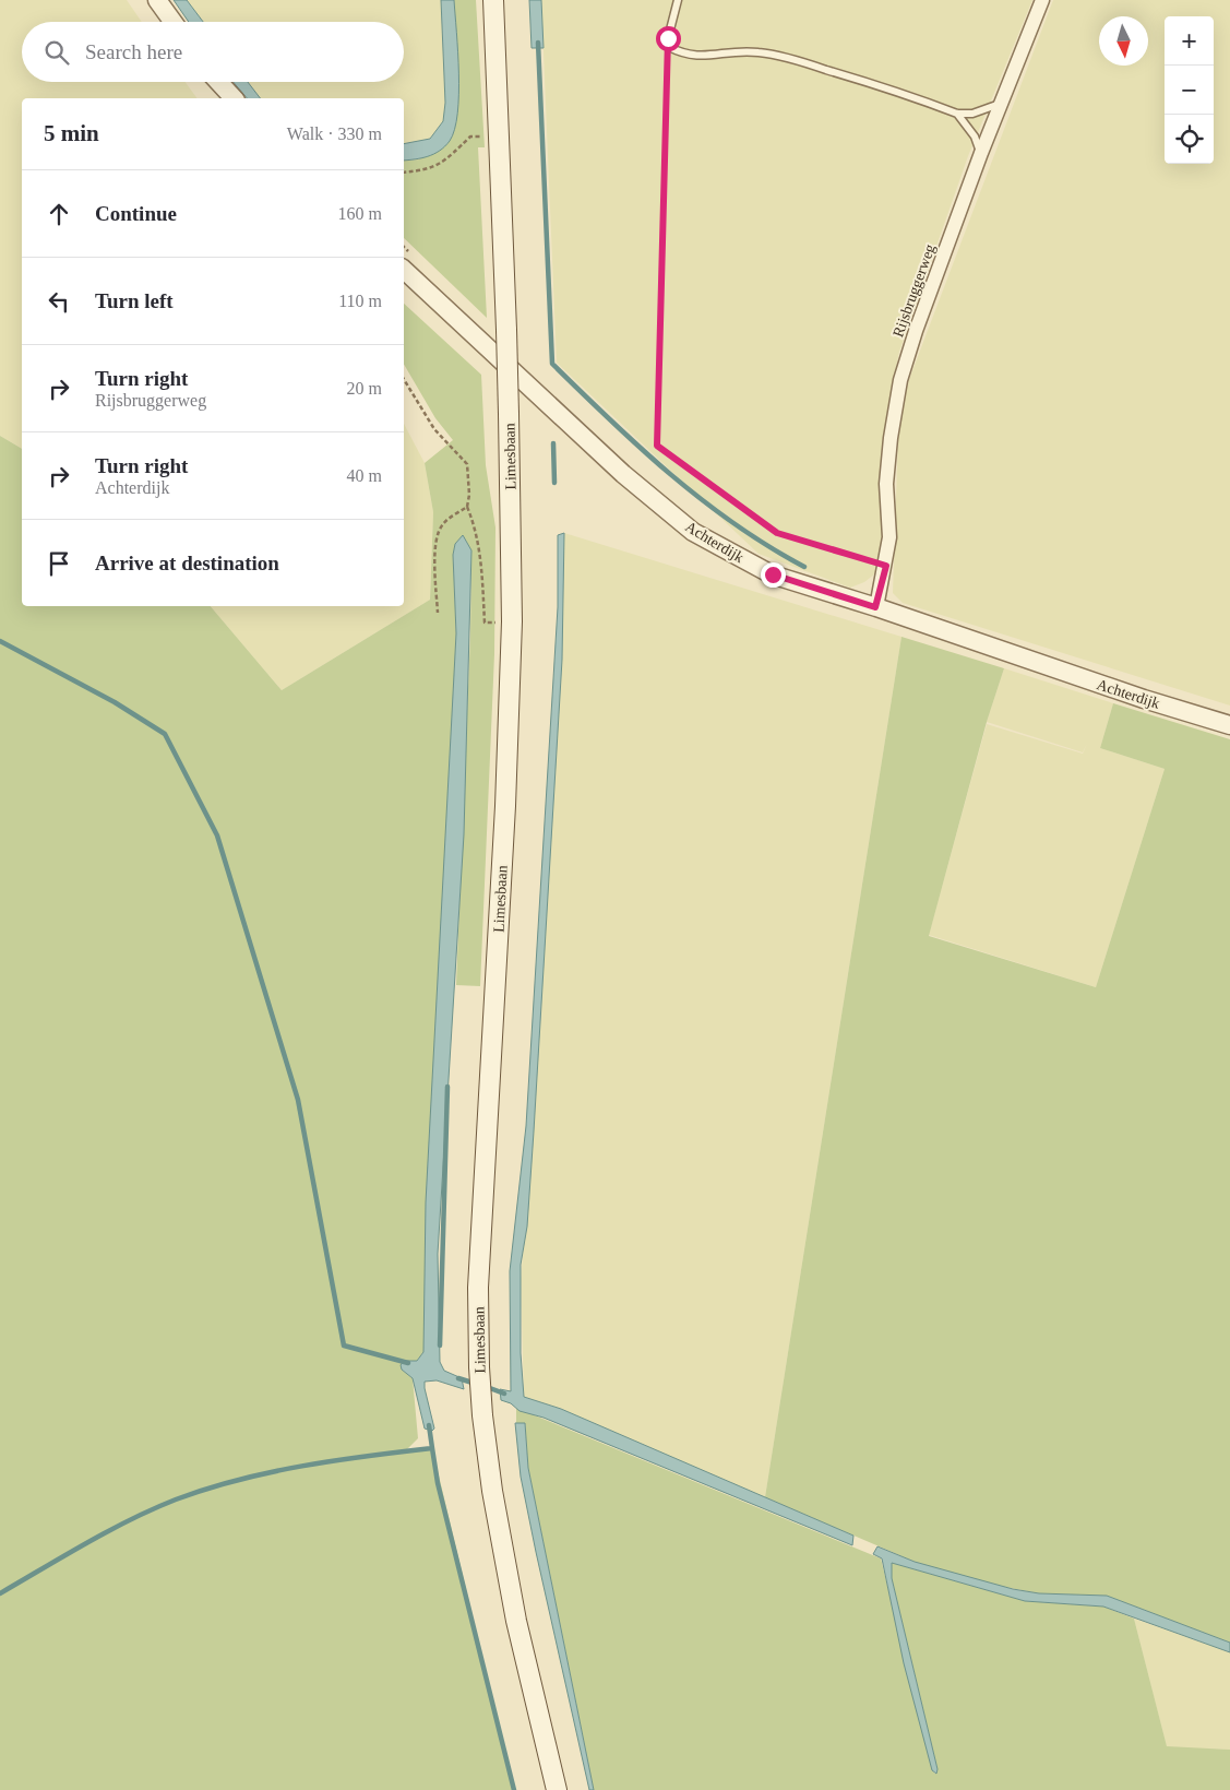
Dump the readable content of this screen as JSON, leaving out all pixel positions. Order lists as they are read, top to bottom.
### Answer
{
  "streets": {
    "main road": ["Limesbaan"],
    "street": ["Rijsbruggerweg", "Achterdijk"]
  },
  "crossings": [
    ["Rijsbruggerweg", "Achterdijk"]
  ],
  "north": "bottom",
  "page": {
    "map_buttons": ["+", "−"],
    "search": "Search here",
    "heading": ["5 min", "Walk · 330 m"],
    "list": [
      ["Continue", "160 m"],
      ["Turn left", "110 m"],
      ["Turn right", "Rijsbruggerweg", "20 m"],
      ["Turn right", "Achterdijk", "40 m"],
      "Arrive at destination"
    ]
  }
}
